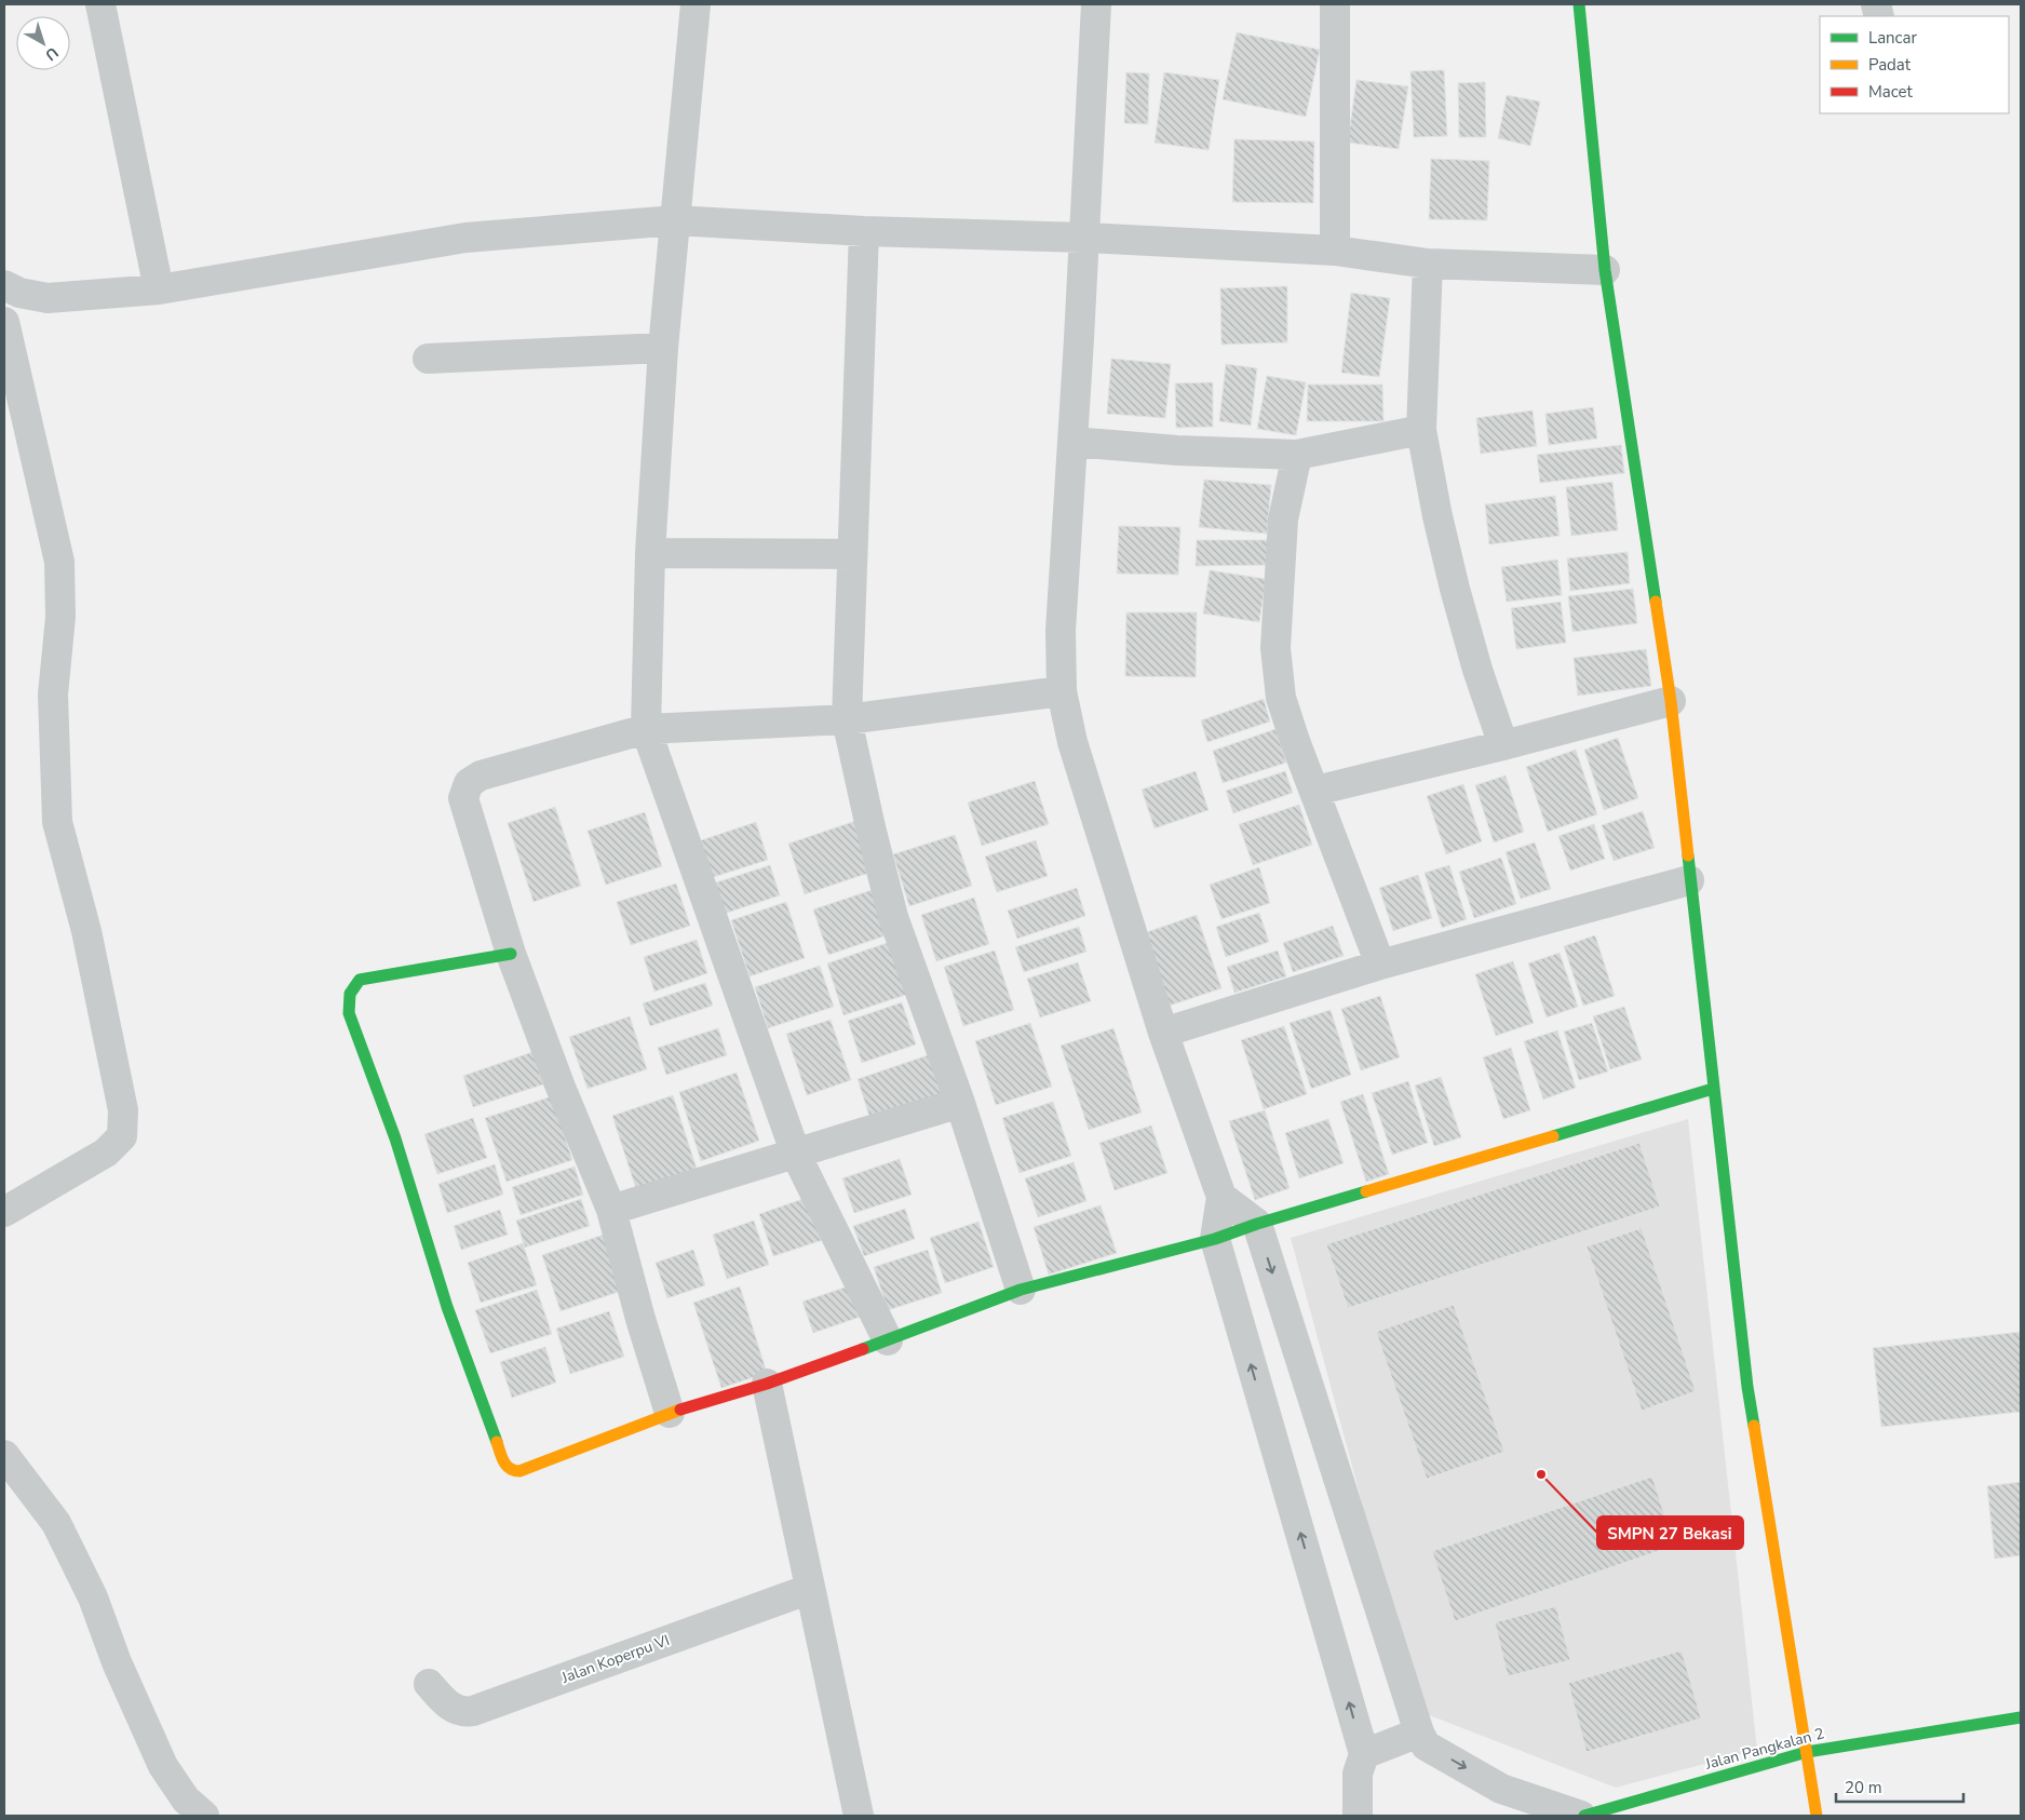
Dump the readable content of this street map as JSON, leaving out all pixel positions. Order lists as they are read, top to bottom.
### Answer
{
  "streets": {
    "street": ["Jalan Koperpu VI", "Jalan Pangkalan 2"]
  },
  "places": ["SMPN 27 Bekasi"],
  "legend": ["Lancar", "Padat", "Macet"],
  "scale_bar": "20 m",
  "north": "bottom right"
}
